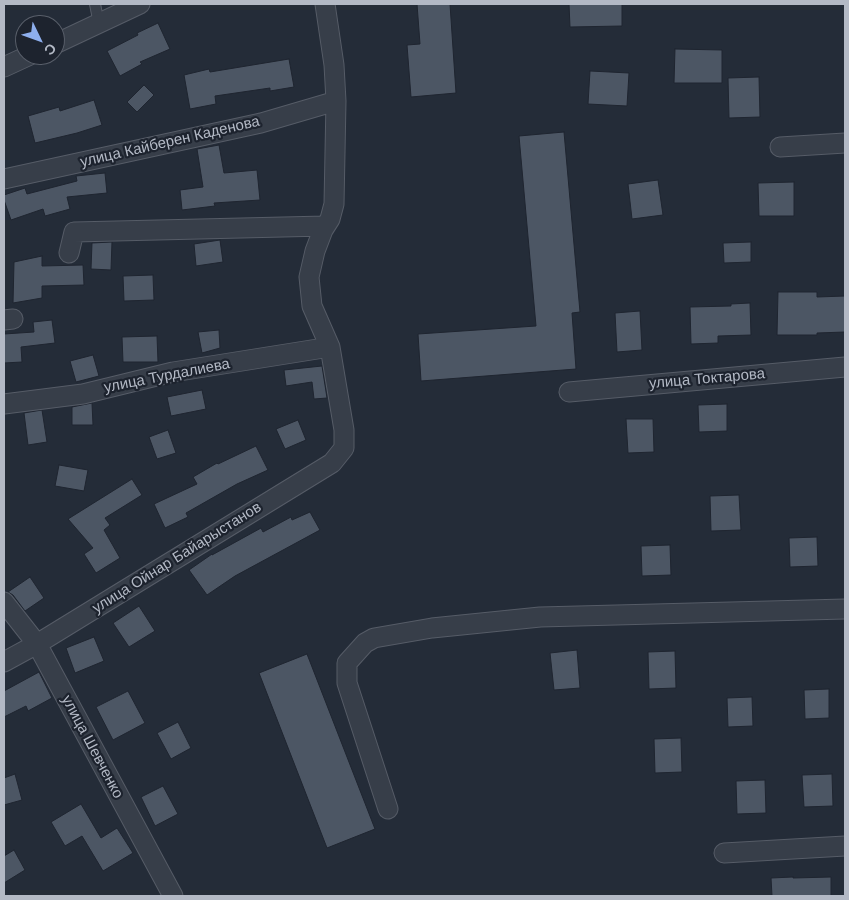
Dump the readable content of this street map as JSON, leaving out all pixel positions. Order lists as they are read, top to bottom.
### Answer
{
  "streets": {
    "street": [
      "улица Кайберен Каденова",
      "улица Турдалиева",
      "улица Токтарова",
      "улица Ойнар Байарыстанов",
      "улица Шевченко"
    ]
  },
  "crossings": [
    ["улица Турдалиева", "улица Ойнар Байарыстанов"],
    ["улица Ойнар Байарыстанов", "улица Шевченко"]
  ],
  "north": "bottom right"
}
